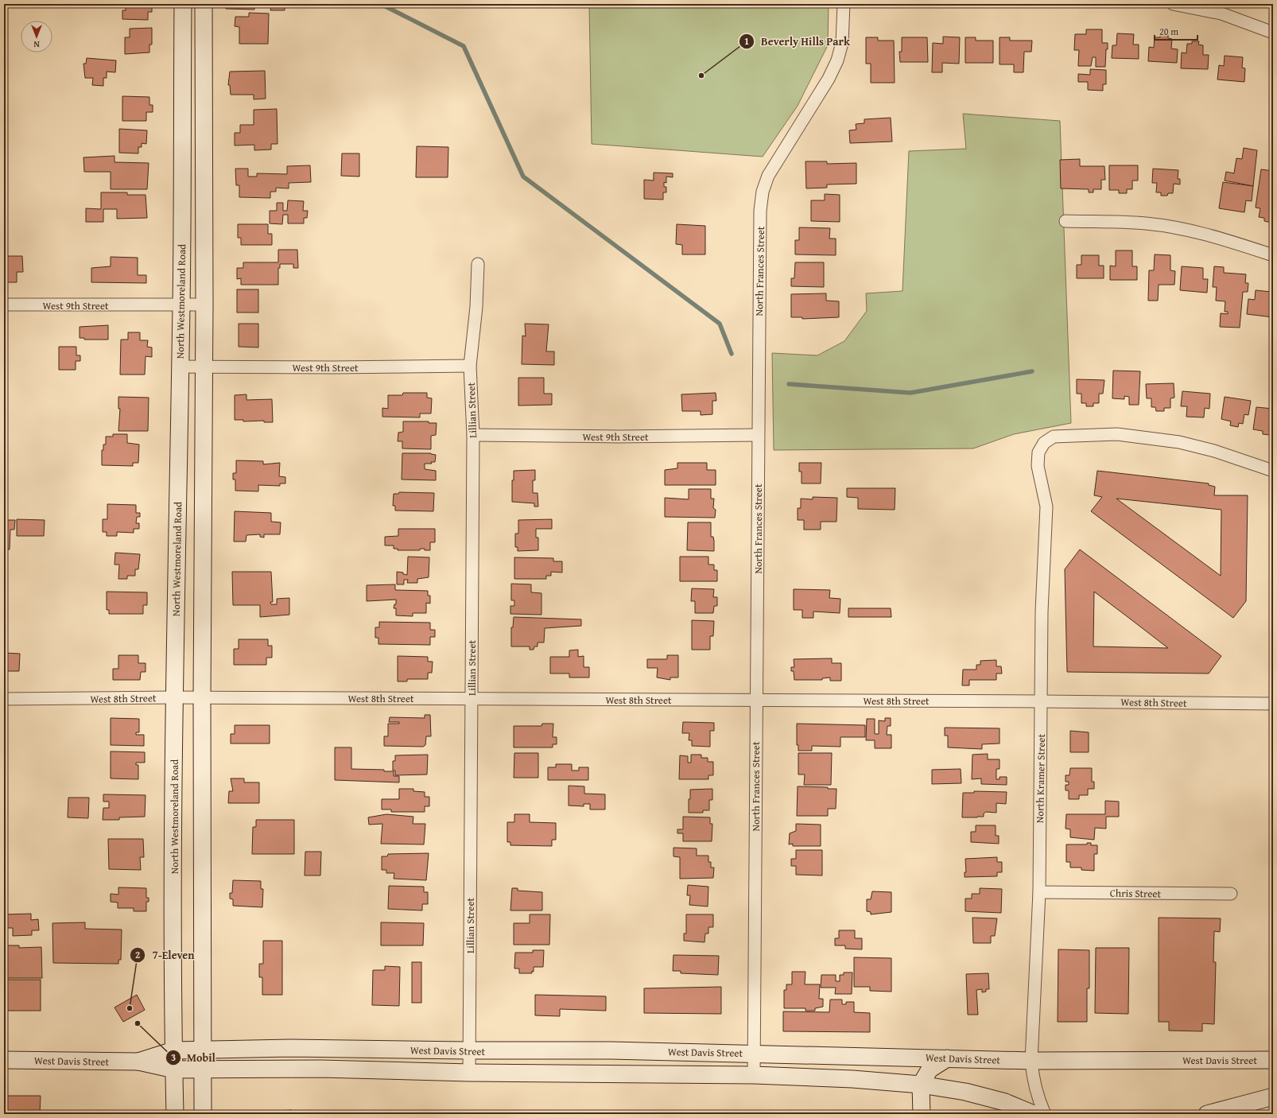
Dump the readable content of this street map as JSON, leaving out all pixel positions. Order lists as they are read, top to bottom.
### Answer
{
  "streets": {
    "main road": ["North Westmoreland Road", "West Davis Street"],
    "street": [
      "North Frances Street",
      "West 9th Street",
      "Lillian Street",
      "West 8th Street",
      "North Kramer Street",
      "Chris Street"
    ]
  },
  "crossings": [
    ["North Frances Street", "West 9th Street"],
    ["North Frances Street", "West 8th Street"],
    ["North Frances Street", "West Davis Street"],
    ["North Westmoreland Road", "West 9th Street"],
    ["North Westmoreland Road", "West 8th Street"],
    ["North Westmoreland Road", "West Davis Street"],
    ["West 9th Street", "Lillian Street"],
    ["Lillian Street", "West 8th Street"],
    ["Lillian Street", "West Davis Street"],
    ["West 8th Street", "North Kramer Street"],
    ["North Kramer Street", "Chris Street"],
    ["North Kramer Street", "West Davis Street"]
  ],
  "places": ["Beverly Hills Park", "7-Eleven", "Mobil"],
  "scale_bar": "20 m",
  "north": "bottom"
}
